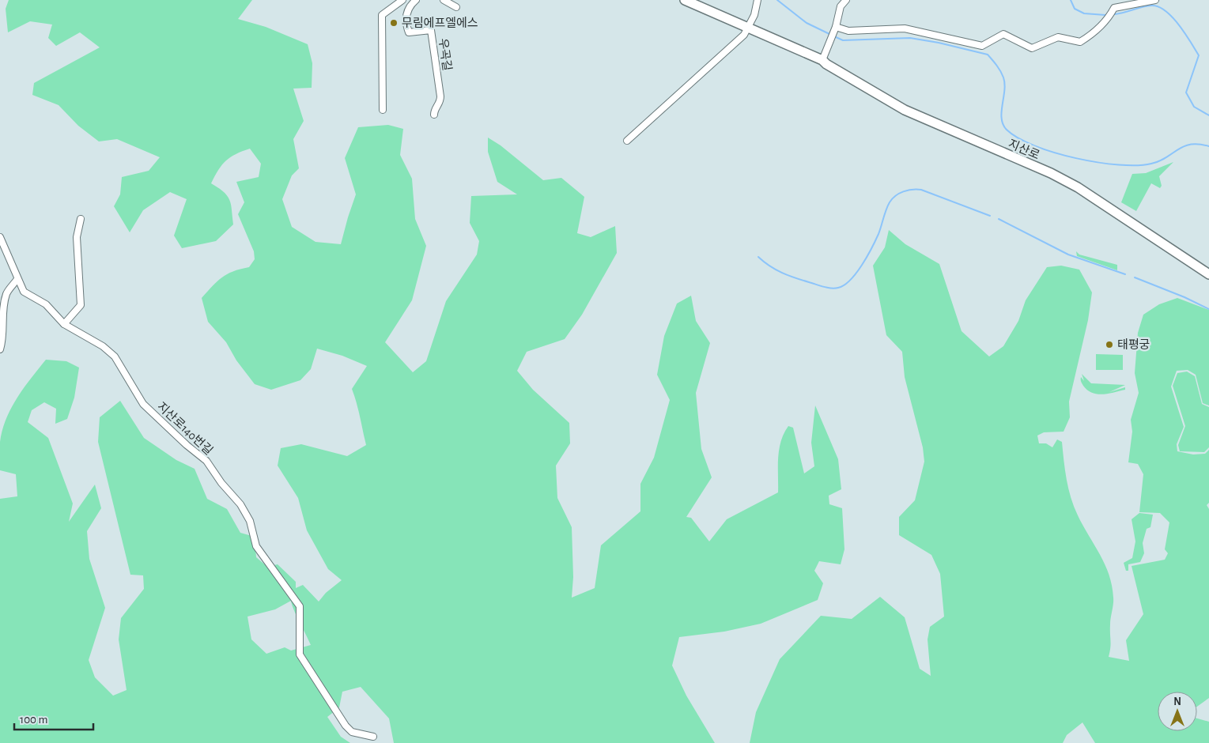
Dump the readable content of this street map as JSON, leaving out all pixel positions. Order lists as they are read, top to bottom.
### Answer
{
  "streets": {
    "main road": ["지산로"],
    "street": ["우곡길", "지산로140번길"]
  },
  "places": ["무림에프엘에스", "태평궁"],
  "scale_bar": "100 m",
  "north": "top"
}
